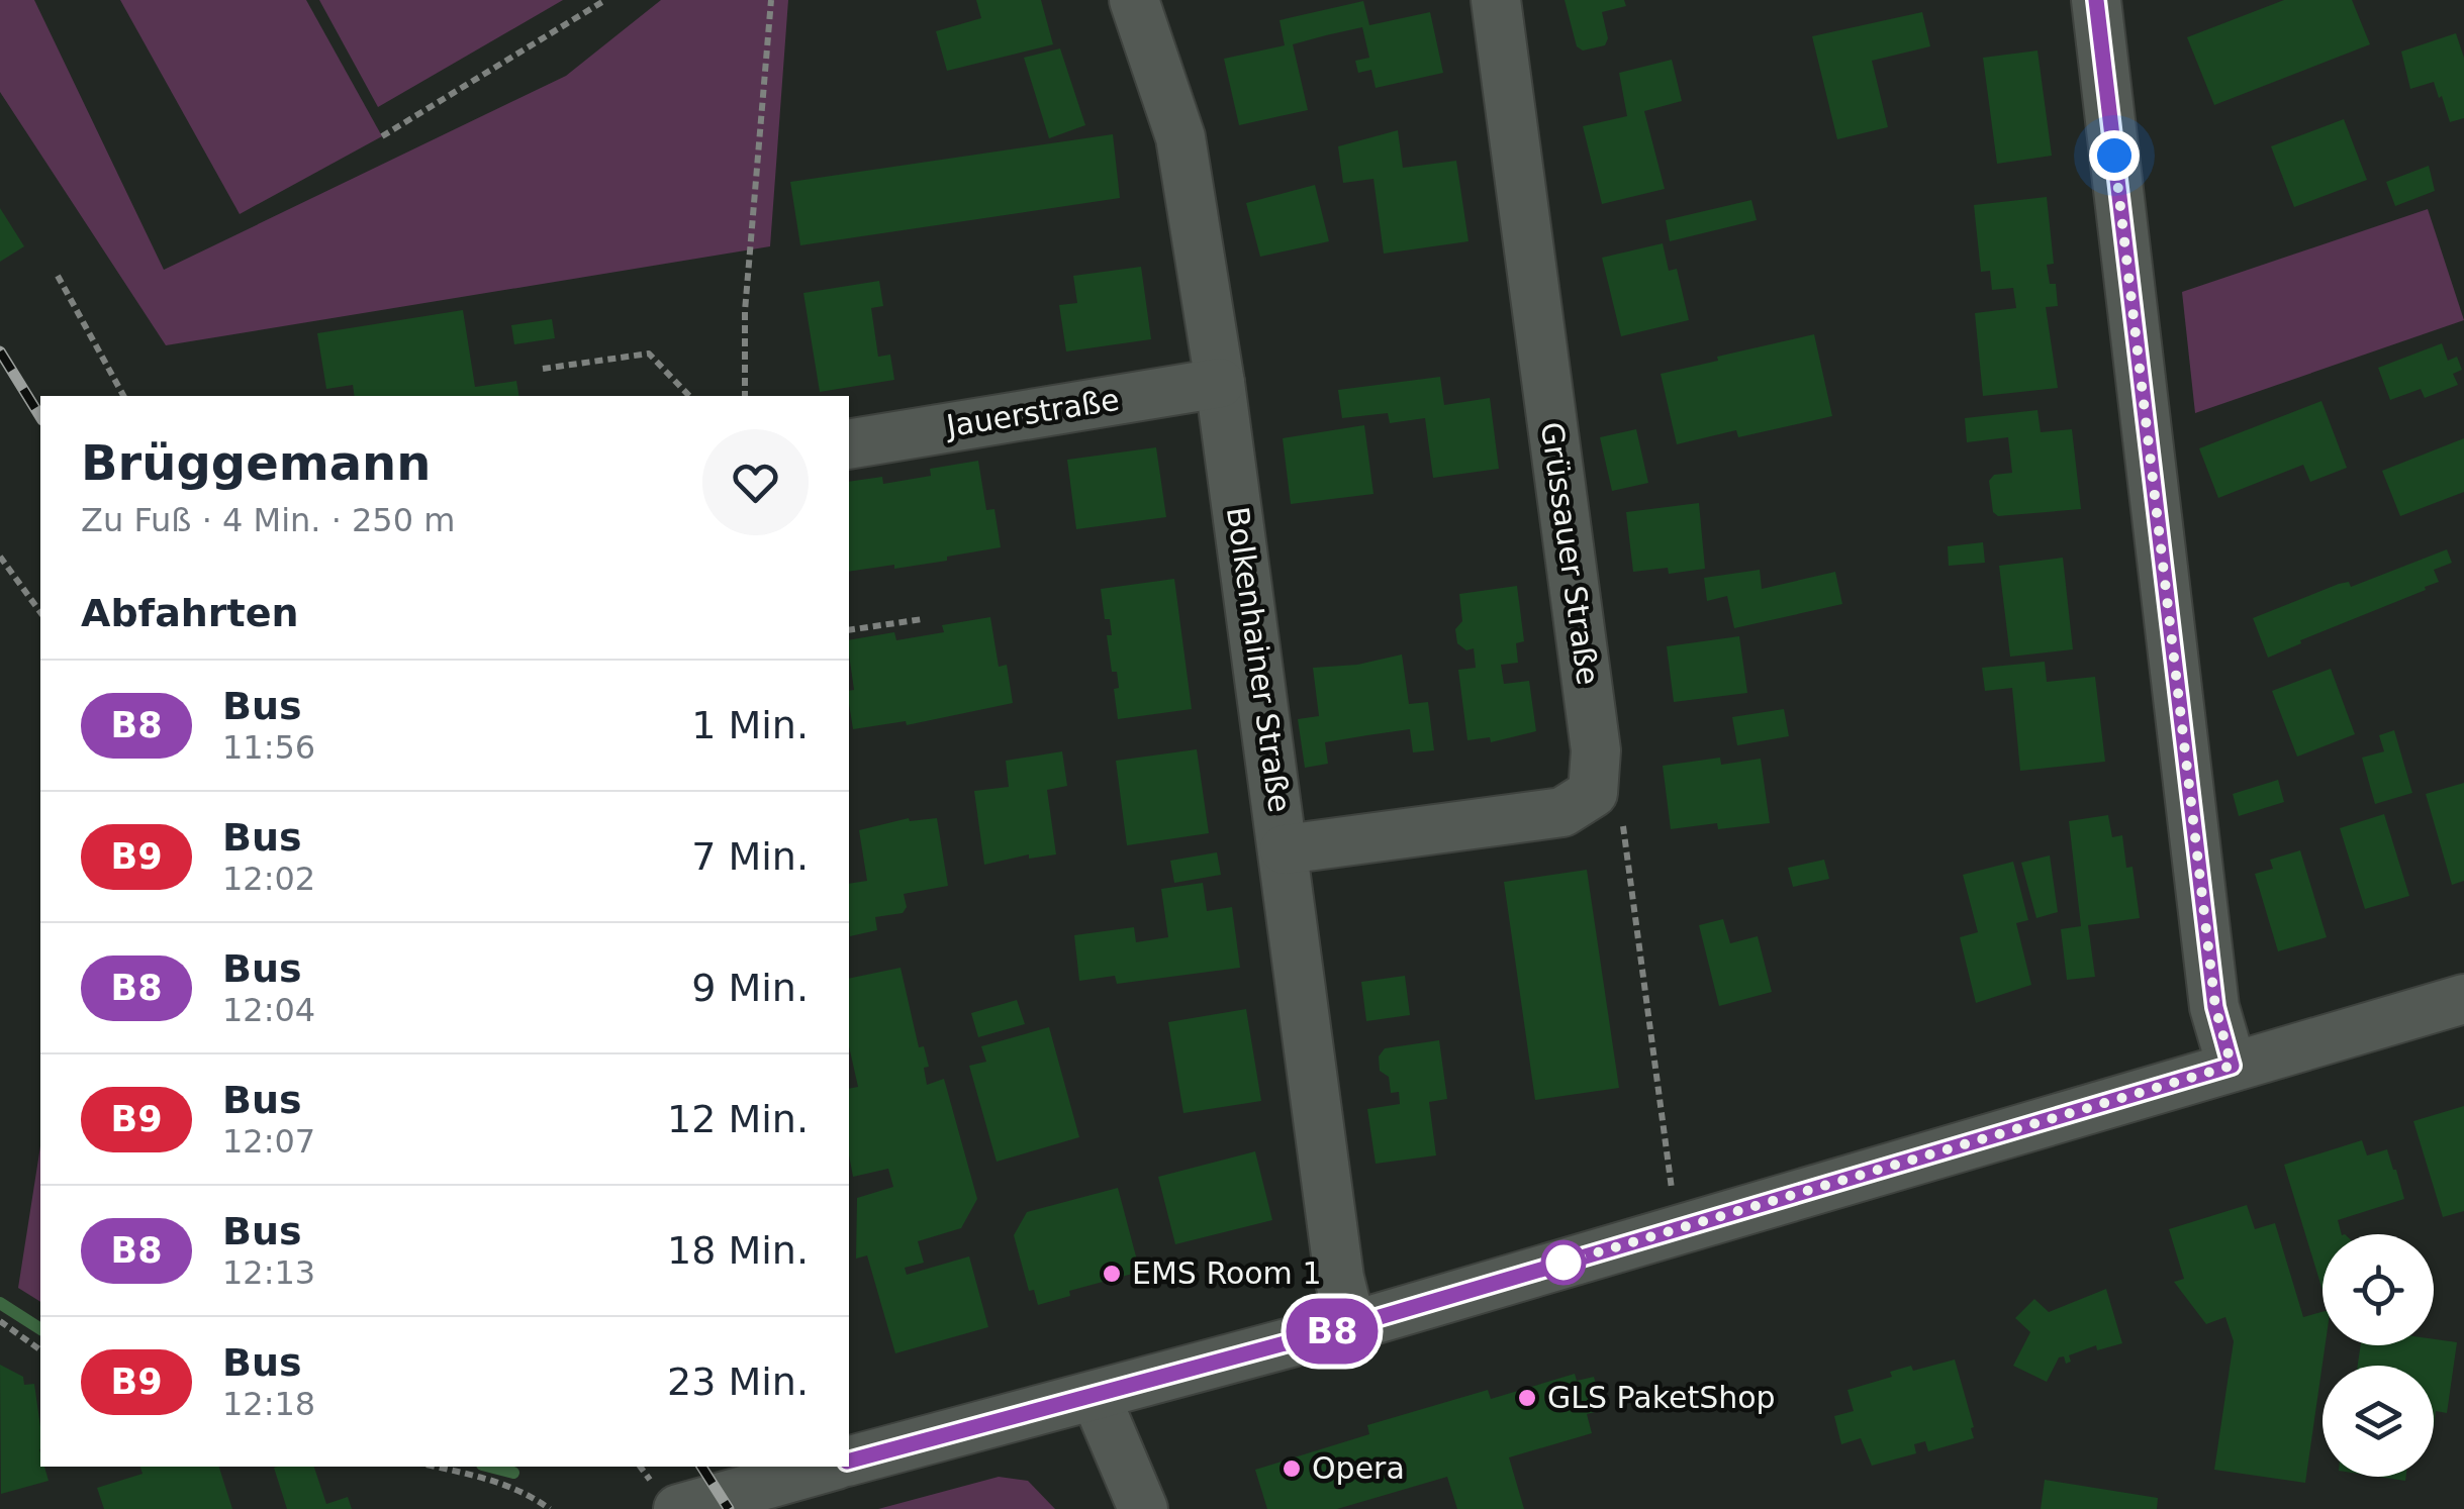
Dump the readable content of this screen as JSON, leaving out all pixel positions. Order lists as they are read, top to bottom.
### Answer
{
  "streets": {
    "street": ["Jauerstraße", "Grüssauer Straße", "Bolkenhainer Straße"]
  },
  "crossings": [
    ["Jauerstraße", "Bolkenhainer Straße"]
  ],
  "places": ["EMS Room 1", "GLS PaketShop", "Opera"],
  "lines": ["bus line B8"],
  "page": {
    "on_map": "B8",
    "heading": [
      ["Brüggemann", "Zu Fuß · 4 Min. · 250 m"],
      "Abfahrten"
    ],
    "list": [
      {
        "mark": "B8",
        "name": "Bus",
        "note": "11:56",
        "value": "1 Min."
      },
      {
        "mark": "B9",
        "name": "Bus",
        "note": "12:02",
        "value": "7 Min."
      },
      {
        "mark": "B8",
        "name": "Bus",
        "note": "12:04",
        "value": "9 Min."
      },
      {
        "mark": "B9",
        "name": "Bus",
        "note": "12:07",
        "value": "12 Min."
      },
      {
        "mark": "B8",
        "name": "Bus",
        "note": "12:13",
        "value": "18 Min."
      },
      {
        "mark": "B9",
        "name": "Bus",
        "note": "12:18",
        "value": "23 Min."
      }
    ]
  }
}
